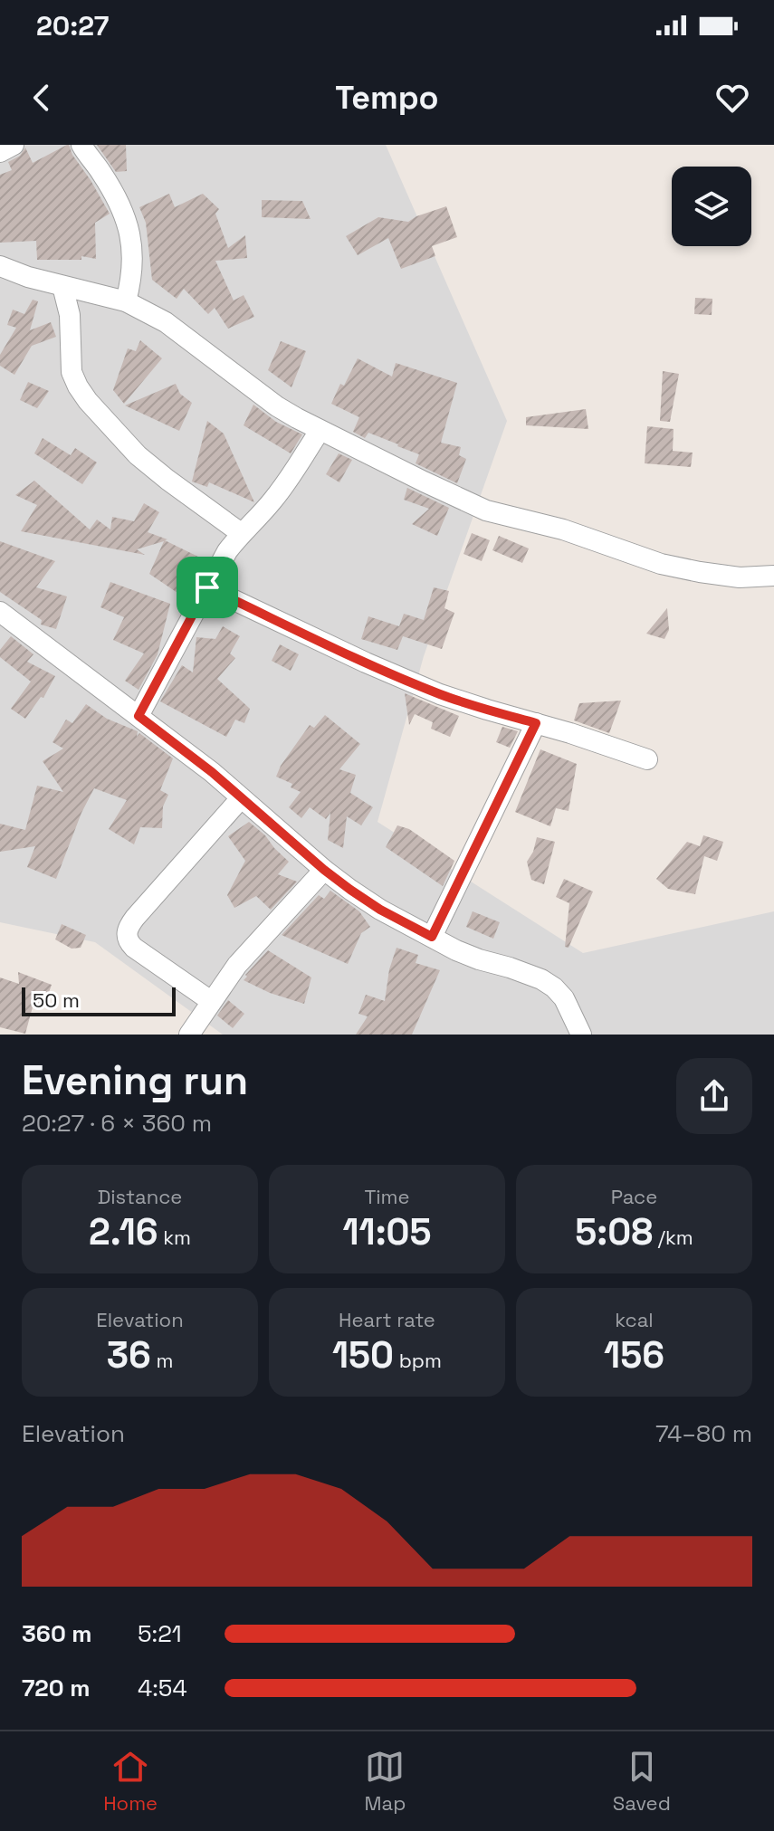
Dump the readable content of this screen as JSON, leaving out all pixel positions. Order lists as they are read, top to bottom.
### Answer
{
  "scale_bar": "50 m",
  "page": {
    "status": "20:27",
    "header": "Tempo",
    "scale": "50 m",
    "heading": ["Evening run", "20:27 · 6 × 360 m"],
    "stats": [
      ["Distance", "2.16 km"],
      ["Time", "11:05"],
      ["Pace", "5:08 /km"],
      ["Elevation", "36 m"],
      ["Heart rate", "150 bpm"],
      ["kcal", "156"]
    ],
    "chart": ["Elevation", "74–80 m"],
    "list": [
      {
        "name": "360 m",
        "note": "5:21"
      },
      {
        "name": "720 m",
        "note": "4:54"
      }
    ],
    "tabs": ["Home", "Map", "Saved"]
  }
}
